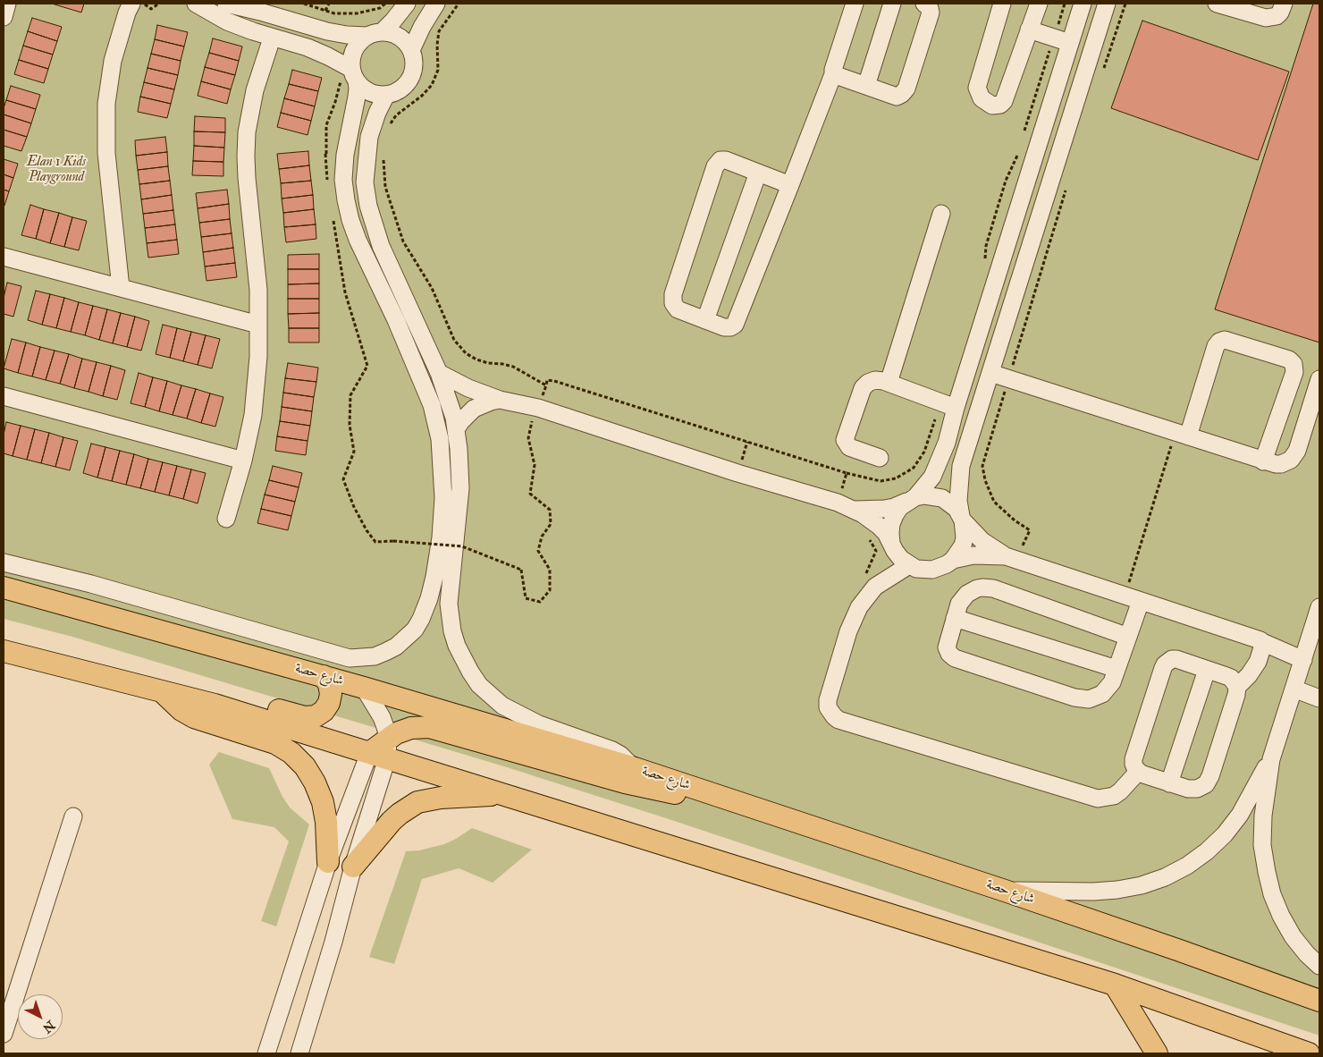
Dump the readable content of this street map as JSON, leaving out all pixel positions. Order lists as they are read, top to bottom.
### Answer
{
  "streets": {
    "main road": ["شارع حصة"]
  },
  "parks": ["Elan 1 Kids Playground"],
  "north": "bottom right"
}
